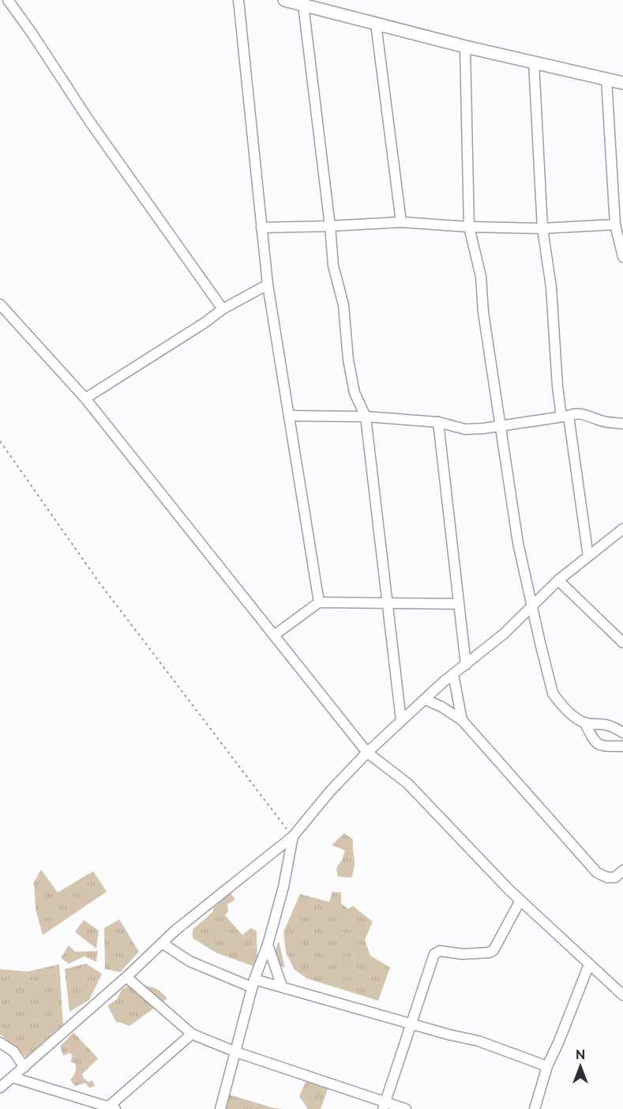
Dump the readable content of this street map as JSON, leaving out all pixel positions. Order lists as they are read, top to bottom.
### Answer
{
  "north": "top"
}
